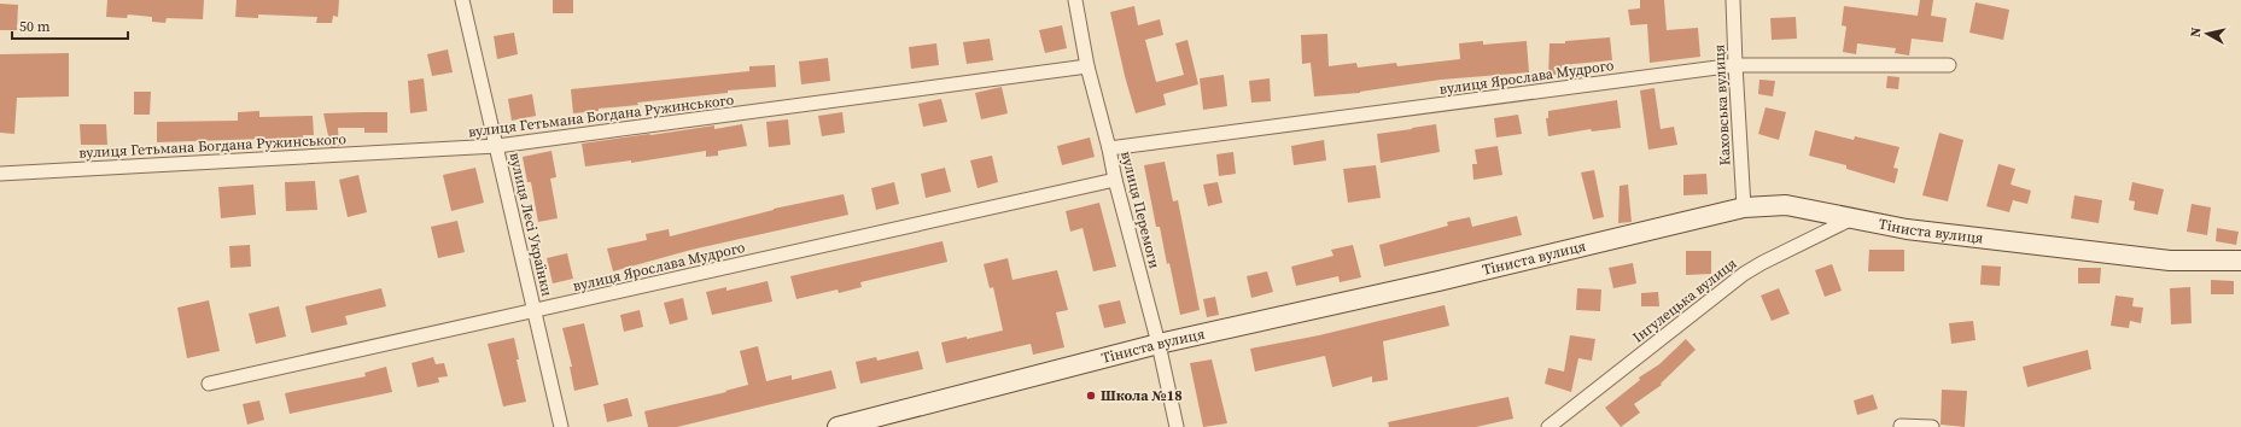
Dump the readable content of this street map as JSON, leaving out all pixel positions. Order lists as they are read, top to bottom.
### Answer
{
  "streets": {
    "street": [
      "вулиця Ярослава Мудрого",
      "Каховська вулиця",
      "вулиця Гетьмана Богдана Ружинського",
      "вулиця Перемоги",
      "вулиця Лесі Українки",
      "Тіниста вулиця",
      "Інгулецька вулиця"
    ]
  },
  "crossings": [
    ["вулиця Ярослава Мудрого", "Каховська вулиця"],
    ["вулиця Ярослава Мудрого", "вулиця Перемоги"],
    ["вулиця Ярослава Мудрого", "вулиця Лесі Українки"],
    ["Каховська вулиця", "Тіниста вулиця"],
    ["вулиця Гетьмана Богдана Ружинського", "вулиця Перемоги"],
    ["вулиця Гетьмана Богдана Ружинського", "вулиця Лесі Українки"],
    ["вулиця Перемоги", "Тіниста вулиця"],
    ["Тіниста вулиця", "Інгулецька вулиця"]
  ],
  "places": ["Школа №18"],
  "scale_bar": "50 m",
  "north": "left"
}
